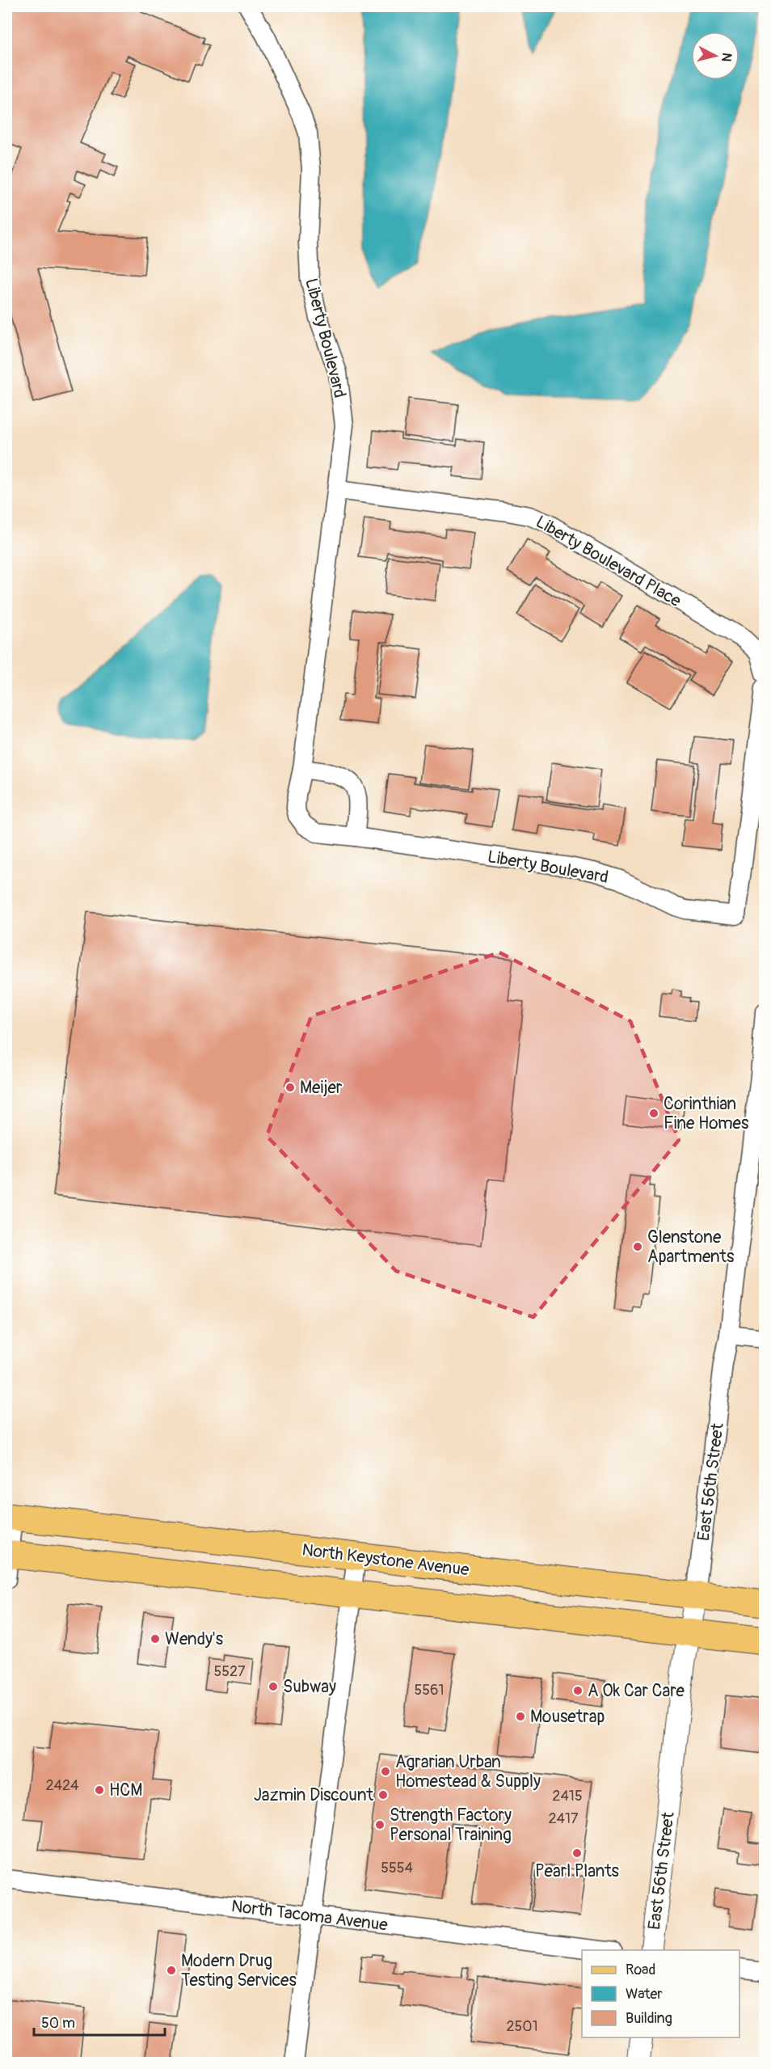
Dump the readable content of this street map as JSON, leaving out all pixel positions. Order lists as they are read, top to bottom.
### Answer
{
  "streets": {
    "main road": ["North Keystone Avenue"],
    "street": [
      "Liberty Boulevard",
      "Liberty Boulevard Place",
      "East 56th Street",
      "North Tacoma Avenue"
    ]
  },
  "crossings": [
    ["Liberty Boulevard", "Liberty Boulevard Place"],
    ["East 56th Street", "North Keystone Avenue"]
  ],
  "places": [
    "Meijer",
    "Corinthian Fine Homes",
    "Glenstone Apartments",
    "Wendy's",
    "Subway",
    "A Ok Car Care",
    "Mousetrap",
    "Agrarian Urban Homestead & Supply",
    "HCM",
    "Jazmin Discount",
    "Strength Factory Personal Training",
    "Pearl Plants",
    "Modern Drug Testing Services"
  ],
  "house_numbers": [
    "5527",
    "5561",
    "2424",
    "2415",
    "2417",
    "5554",
    "2501"
  ],
  "legend": ["Road", "Water", "Building"],
  "scale_bar": "50 m",
  "north": "right"
}
